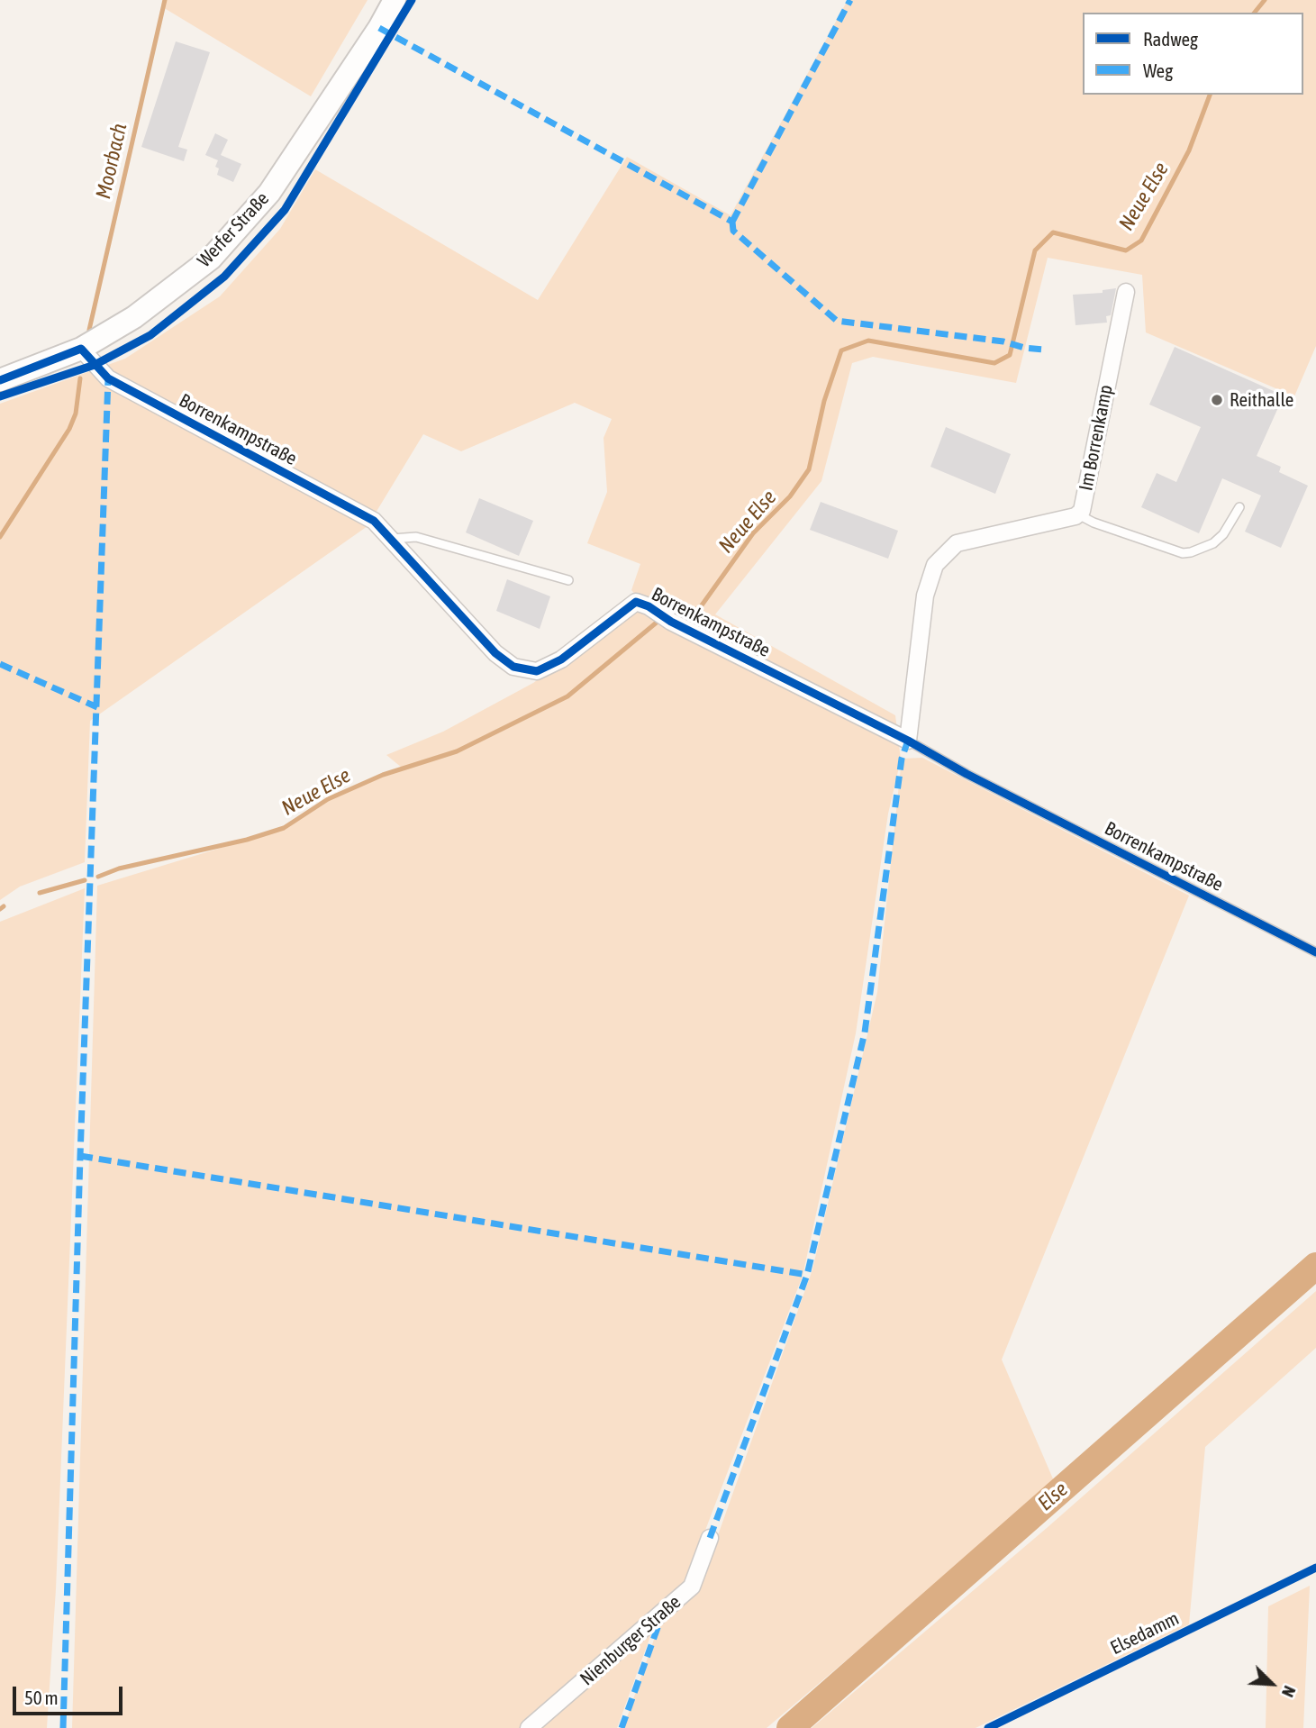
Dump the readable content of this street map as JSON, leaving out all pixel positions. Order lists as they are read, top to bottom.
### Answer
{
  "streets": {
    "street": [
      "Werfer Straße",
      "Borrenkampstraße",
      "Im Borrenkamp",
      "Nienburger Straße"
    ],
    "cycle path": ["Elsedamm"]
  },
  "crossings": [
    ["Werfer Straße", "Borrenkampstraße"],
    ["Borrenkampstraße", "Im Borrenkamp"]
  ],
  "water": ["Moorbach", "Neue Else", "Else"],
  "places": ["Reithalle"],
  "legend": ["Radweg", "Weg"],
  "scale_bar": "50 m",
  "north": "bottom right"
}
